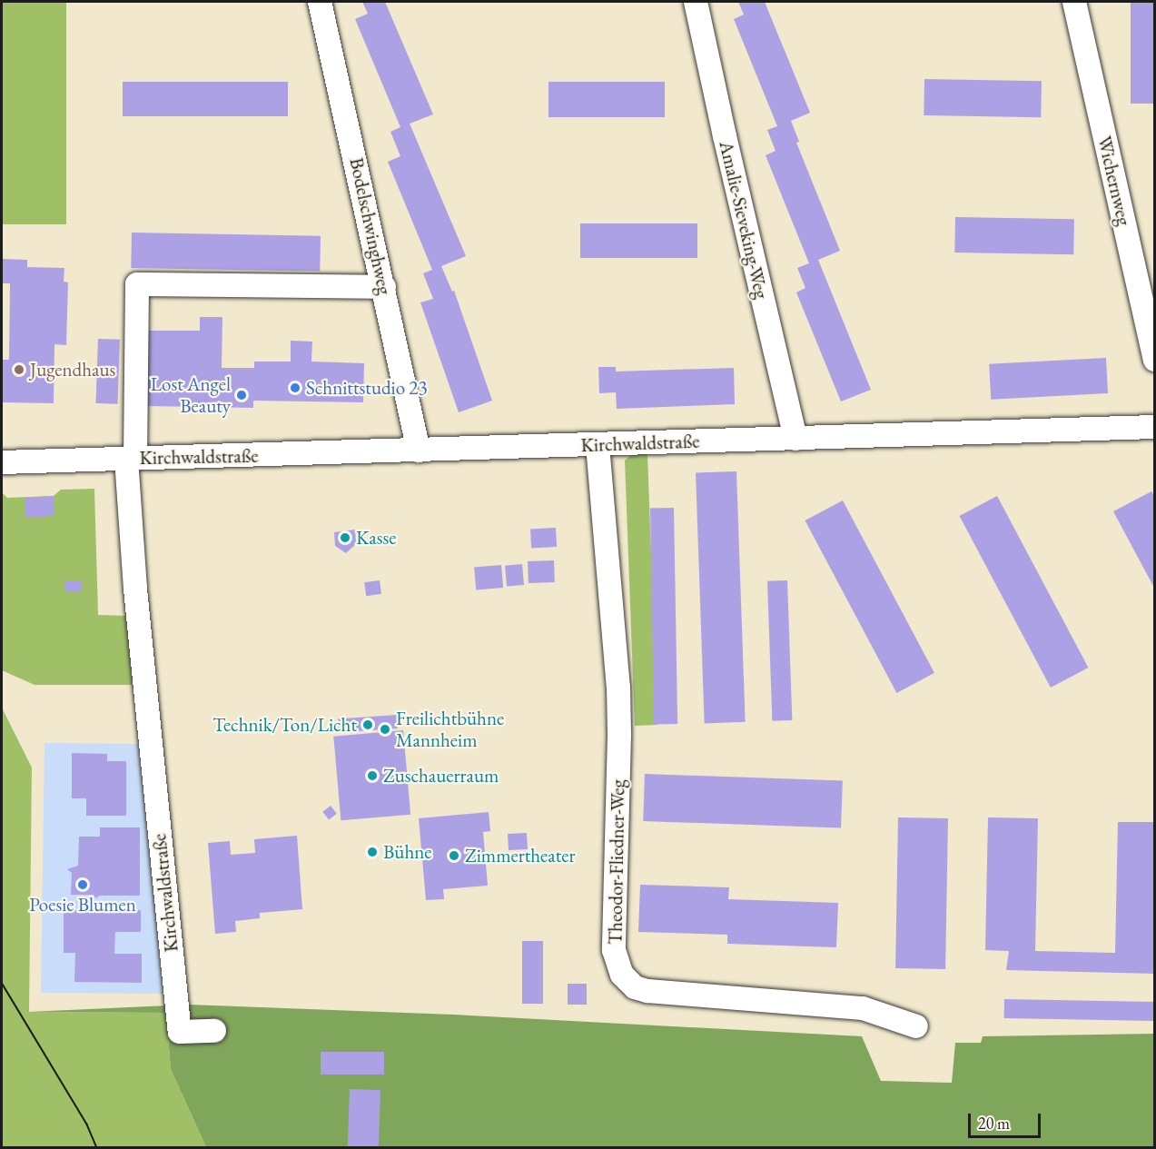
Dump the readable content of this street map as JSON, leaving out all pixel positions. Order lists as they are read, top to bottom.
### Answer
{
  "streets": {
    "street": [
      "Wichernweg",
      "Amalie-Sieveking-Weg",
      "Bodelschwinghweg",
      "Kirchwaldstraße",
      "Theodor-Fliedner-Weg"
    ]
  },
  "crossings": [
    ["Amalie-Sieveking-Weg", "Kirchwaldstraße"],
    ["Bodelschwinghweg", "Kirchwaldstraße"],
    ["Kirchwaldstraße", "Theodor-Fliedner-Weg"]
  ],
  "places": [
    "Jugendhaus",
    "Schnittstudio 23",
    "Lost Angel Beauty",
    "Kasse",
    "Technik/Ton/Licht",
    "Freilichtbühne Mannheim",
    "Zuschauerraum",
    "Bühne",
    "Zimmertheater",
    "Poesie Blumen"
  ],
  "scale_bar": "20 m"
}
